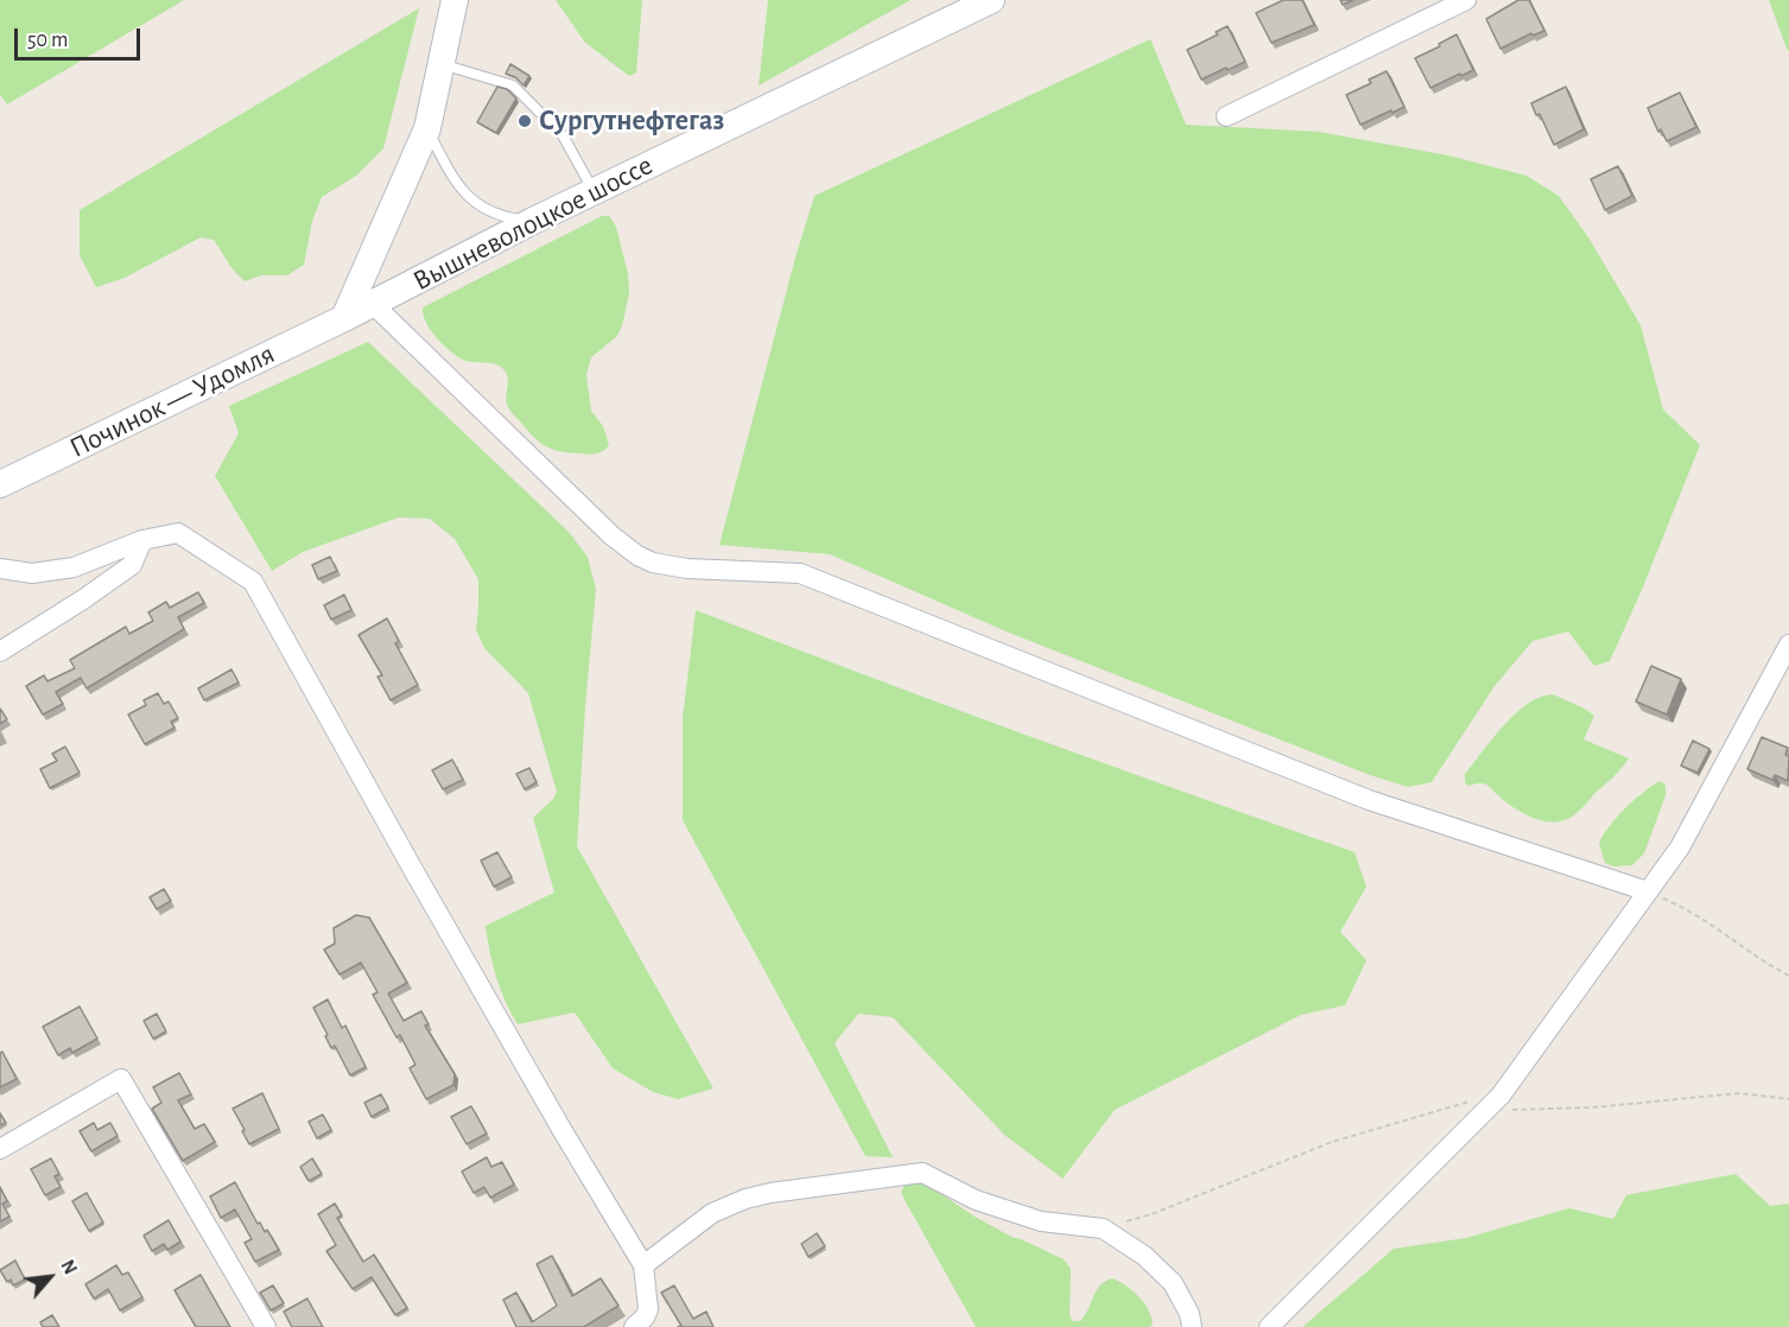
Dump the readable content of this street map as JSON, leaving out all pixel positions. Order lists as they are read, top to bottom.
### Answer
{
  "streets": {
    "main road": ["Вышневолоцкое шоссе", "Починок — Удомля"]
  },
  "crossings": [
    ["Вышневолоцкое шоссе", "Починок — Удомля"]
  ],
  "places": ["Сургутнефтегаз"],
  "scale_bar": "50 m",
  "north": "top right"
}
